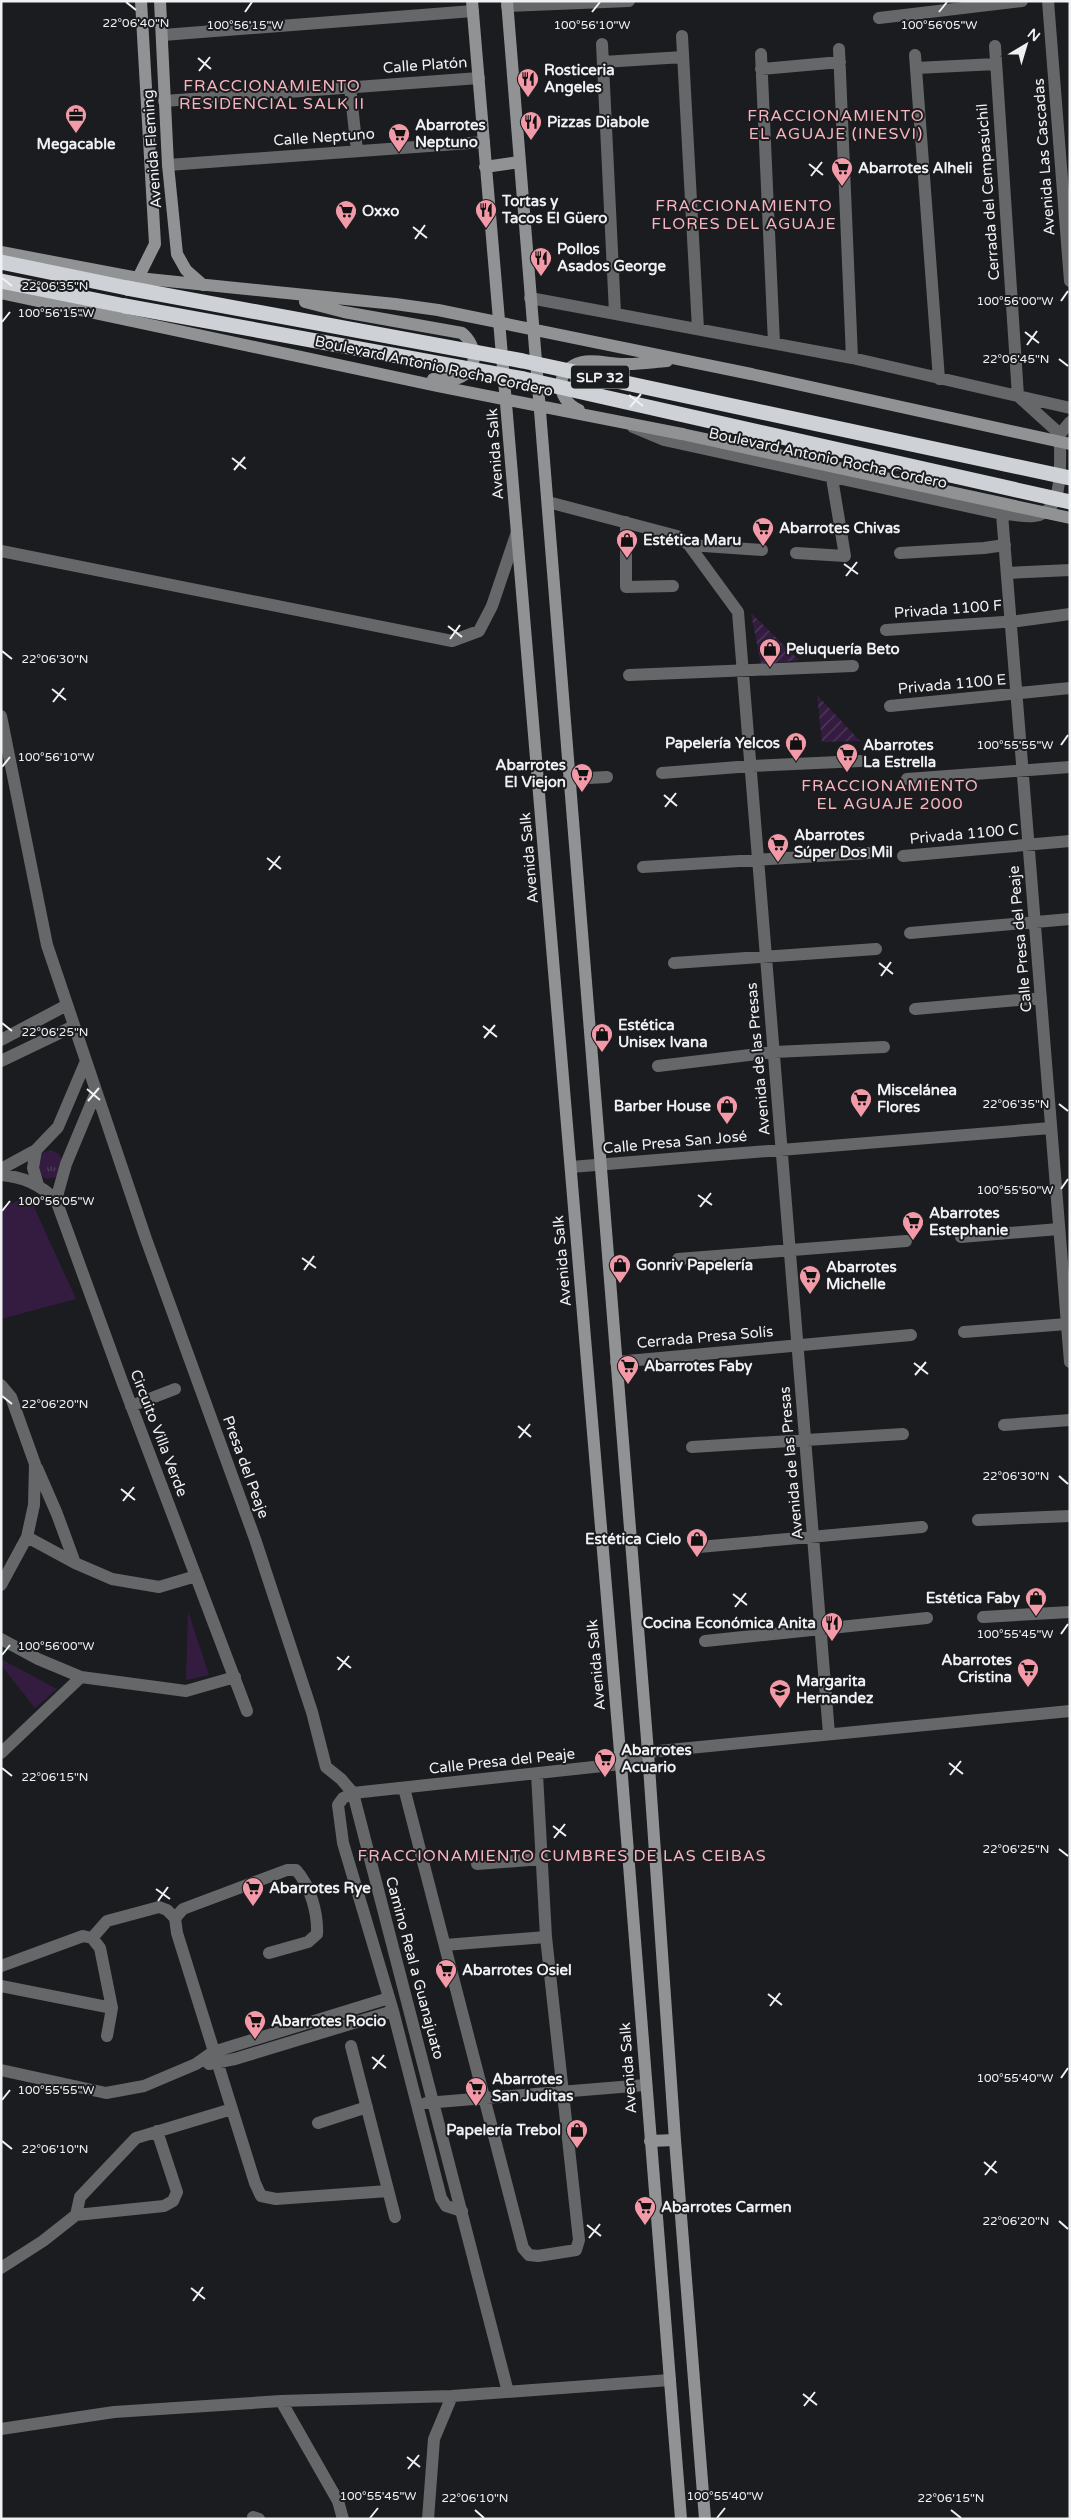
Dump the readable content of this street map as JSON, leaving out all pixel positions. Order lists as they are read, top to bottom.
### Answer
{
  "streets": {
    "highway": ["Boulevard Antonio Rocha Cordero", "SLP 32"],
    "street": [
      "Calle Platón",
      "Calle Neptuno",
      "Avenida Fleming",
      "Avenida Las Cascadas",
      "Cerrada del Cempasúchil",
      "Avenida Salk",
      "Privada 1100 F",
      "Privada 1100 E",
      "Privada 1100 C",
      "Calle Presa del Peaje",
      "Avenida de las Presas",
      "Calle Presa San José",
      "Cerrada Presa Solís",
      "Circuito Villa Verde",
      "Presa del Peaje",
      "Camino Real a Guanajuato"
    ]
  },
  "crossings": [
    ["Calle Platón", "Avenida Fleming"],
    ["Calle Platón", "Avenida Salk"],
    ["Calle Neptuno", "Avenida Fleming"],
    ["Calle Neptuno", "Avenida Salk"],
    ["Avenida Fleming", "Boulevard Antonio Rocha Cordero"],
    ["Avenida Fleming", "SLP 32"],
    ["Boulevard Antonio Rocha Cordero", "SLP 32"],
    ["Boulevard Antonio Rocha Cordero", "Avenida Salk"],
    ["Boulevard Antonio Rocha Cordero", "Calle Presa del Peaje"],
    ["Avenida Salk", "Calle Presa del Peaje"],
    ["Avenida Salk", "Calle Presa San José"],
    ["Privada 1100 F", "Calle Presa del Peaje"],
    ["Privada 1100 E", "Calle Presa del Peaje"],
    ["Privada 1100 C", "Calle Presa del Peaje"],
    ["Calle Presa del Peaje", "Avenida de las Presas"],
    ["Calle Presa del Peaje", "Calle Presa San José"],
    ["Calle Presa del Peaje", "Presa del Peaje"],
    ["Calle Presa del Peaje", "Camino Real a Guanajuato"],
    ["Avenida de las Presas", "Calle Presa San José"],
    ["Avenida de las Presas", "Cerrada Presa Solís"],
    ["Presa del Peaje", "Camino Real a Guanajuato"]
  ],
  "districts": [
    "FRACCIONAMIENTO RESIDENCIAL SALK II",
    "FRACCIONAMIENTO EL AGUAJE (INESVI)",
    "FRACCIONAMIENTO FLORES DEL AGUAJE",
    "FRACCIONAMIENTO EL AGUAJE 2000",
    "FRACCIONAMIENTO CUMBRES DE LAS CEIBAS"
  ],
  "places": {
    "restaurant": [
      "Rosticeria Angeles",
      "Pizzas Diabole",
      "Tortas y Tacos El Güero",
      "Pollos Asados George",
      "Cocina Económica Anita"
    ],
    "office": ["Megacable"],
    "supermarket": [
      "Abarrotes Neptuno",
      "Abarrotes Alheli",
      "Oxxo",
      "Abarrotes Chivas",
      "Abarrotes La Estrella",
      "Abarrotes El Viejon",
      "Abarrotes Súper Dos Mil",
      "Miscelánea Flores",
      "Abarrotes Estephanie",
      "Abarrotes Michelle",
      "Abarrotes Faby",
      "Abarrotes Cristina",
      "Abarrotes Acuario",
      "Abarrotes Rye",
      "Abarrotes Osiel",
      "Abarrotes Rocio",
      "Abarrotes San Juditas",
      "Abarrotes Carmen"
    ],
    "shop": [
      "Estética Maru",
      "Peluquería Beto",
      "Papelería Yelcos",
      "Estética Unisex Ivana",
      "Barber House",
      "Gonriv Papelería",
      "Estética Cielo",
      "Estética Faby",
      "Papelería Trebol"
    ],
    "school or university": ["Margarita Hernandez"]
  },
  "north": "top right",
  "coordinates": [
    "22°06'40\"N",
    "100°56'15\"W",
    "100°56'10\"W",
    "100°56'05\"W",
    "22°06'35\"N",
    "100°56'00\"W",
    "22°06'45\"N",
    "22°06'30\"N",
    "100°55'55\"W",
    "22°06'25\"N",
    "100°55'50\"W",
    "22°06'20\"N",
    "100°55'45\"W",
    "22°06'15\"N",
    "100°55'40\"W",
    "22°06'10\"N"
  ]
}
